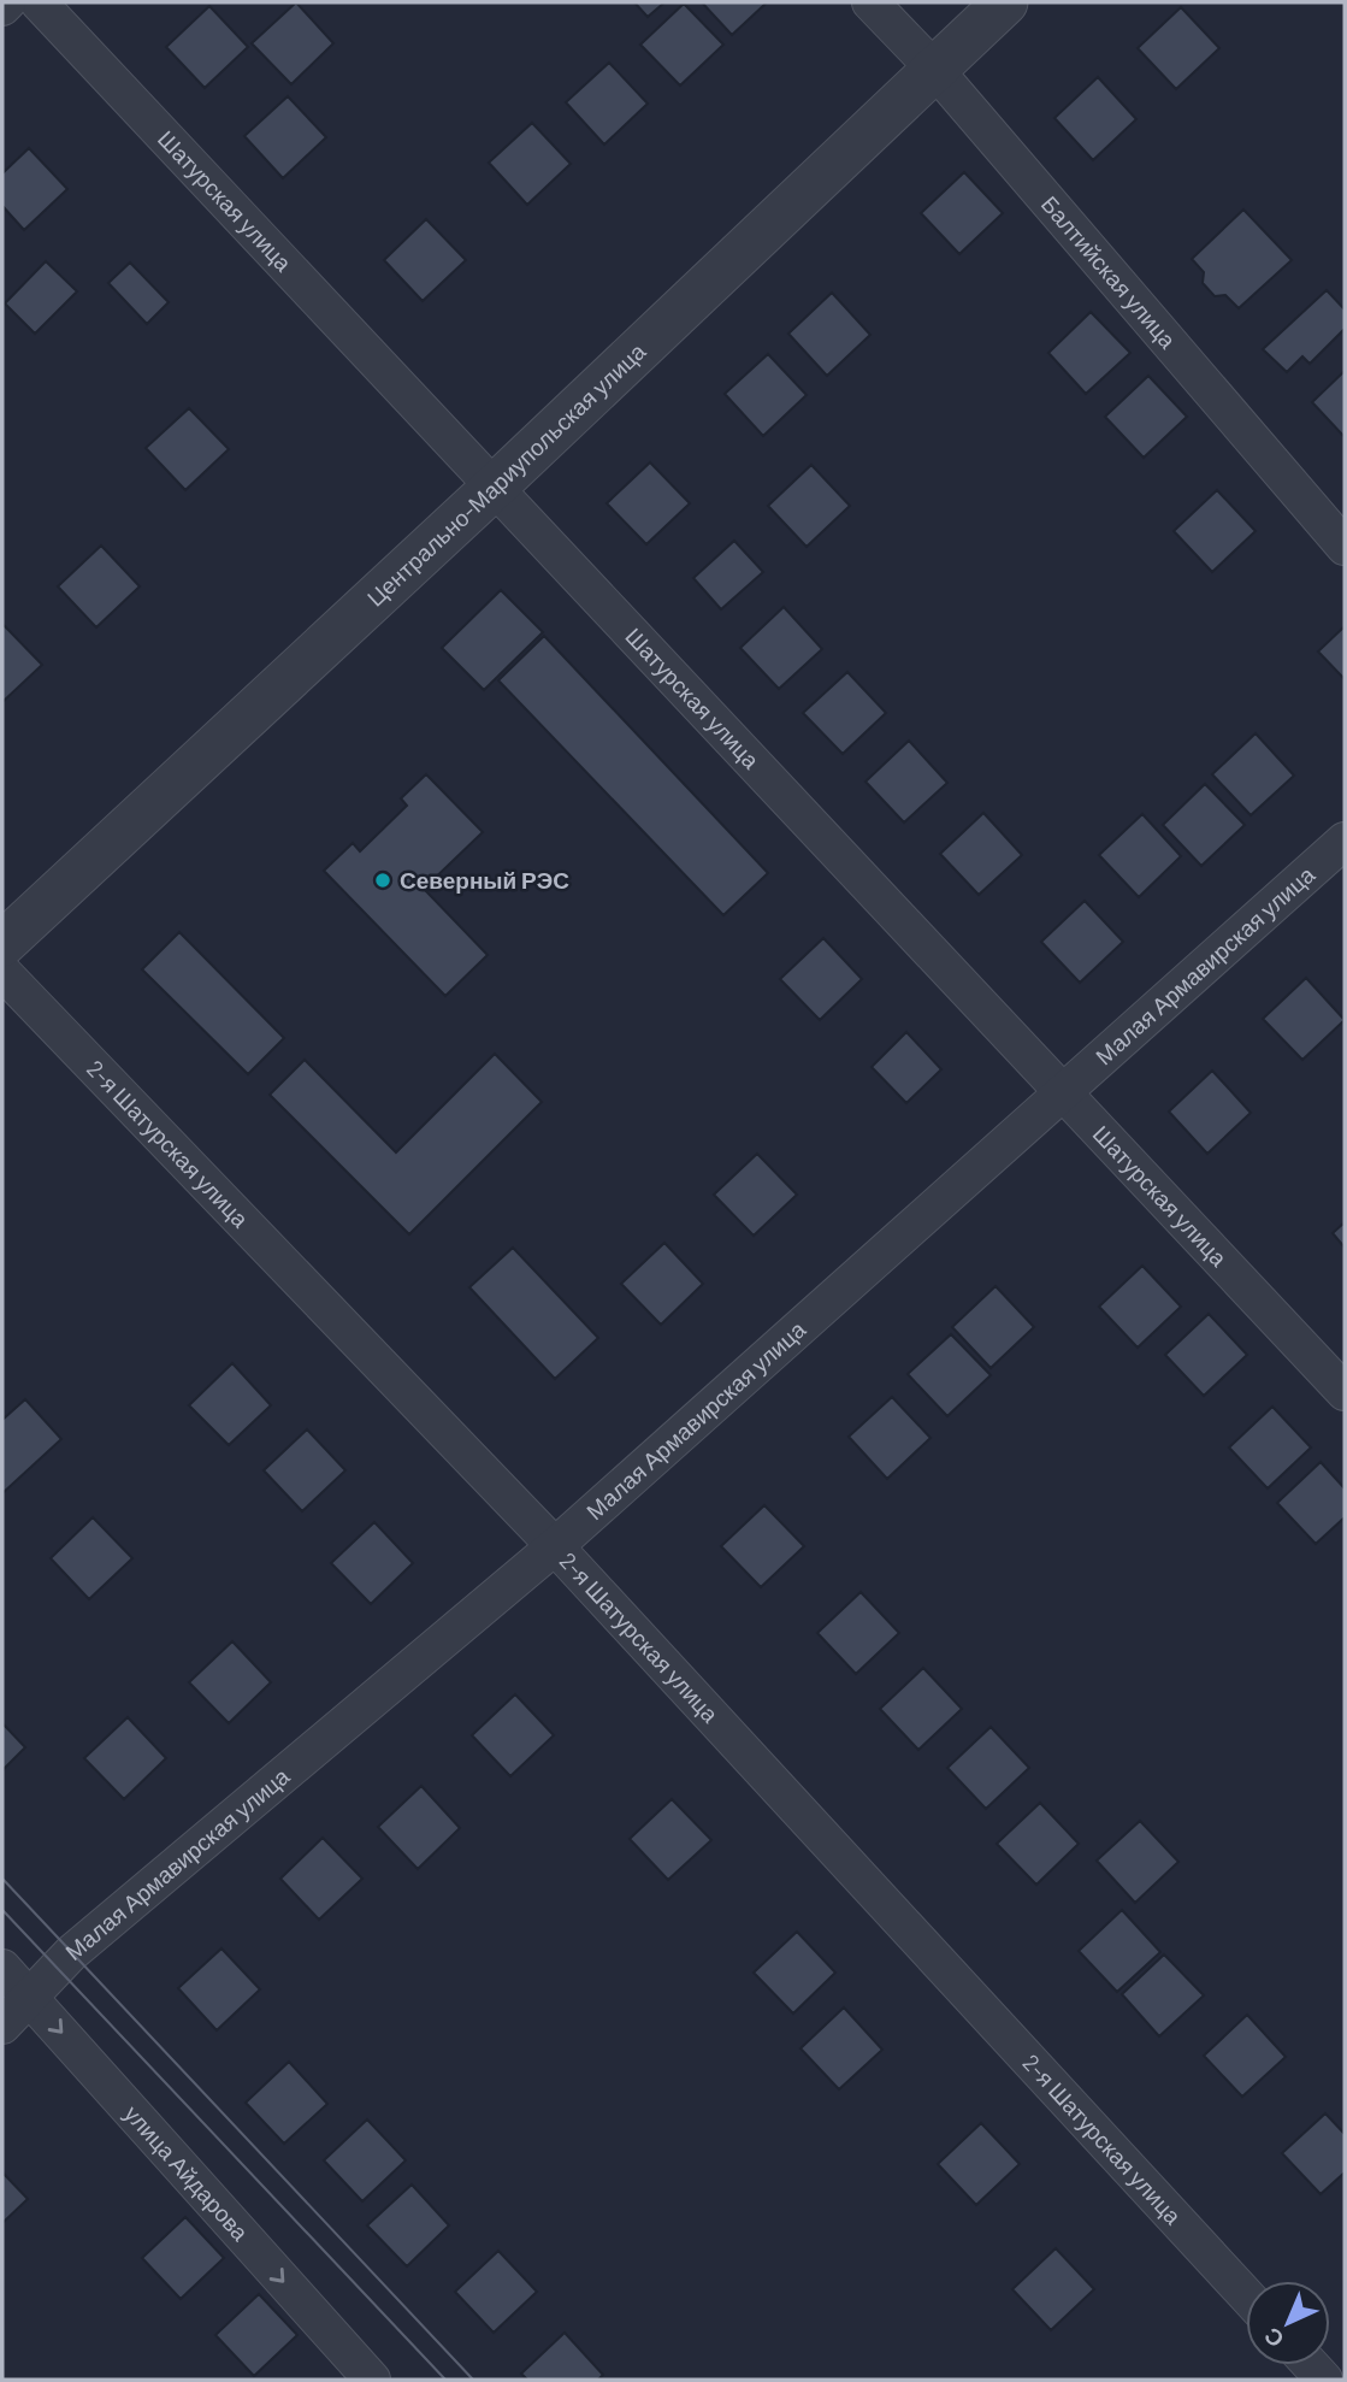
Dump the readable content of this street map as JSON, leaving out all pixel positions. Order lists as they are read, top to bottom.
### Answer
{
  "streets": {
    "street": [
      "Шатурская улица",
      "Балтийская улица",
      "Центрально-Мариупольская улица",
      "Малая Армавирская улица",
      "2-я Шатурская улица",
      "улица Айдарова"
    ]
  },
  "crossings": [
    ["Шатурская улица", "Центрально-Мариупольская улица"],
    ["Шатурская улица", "Малая Армавирская улица"],
    ["Балтийская улица", "Центрально-Мариупольская улица"],
    ["Малая Армавирская улица", "2-я Шатурская улица"],
    ["Малая Армавирская улица", "улица Айдарова"]
  ],
  "one_way": ["улица Айдарова"],
  "places": ["Северный РЭС"],
  "north": "bottom left"
}
